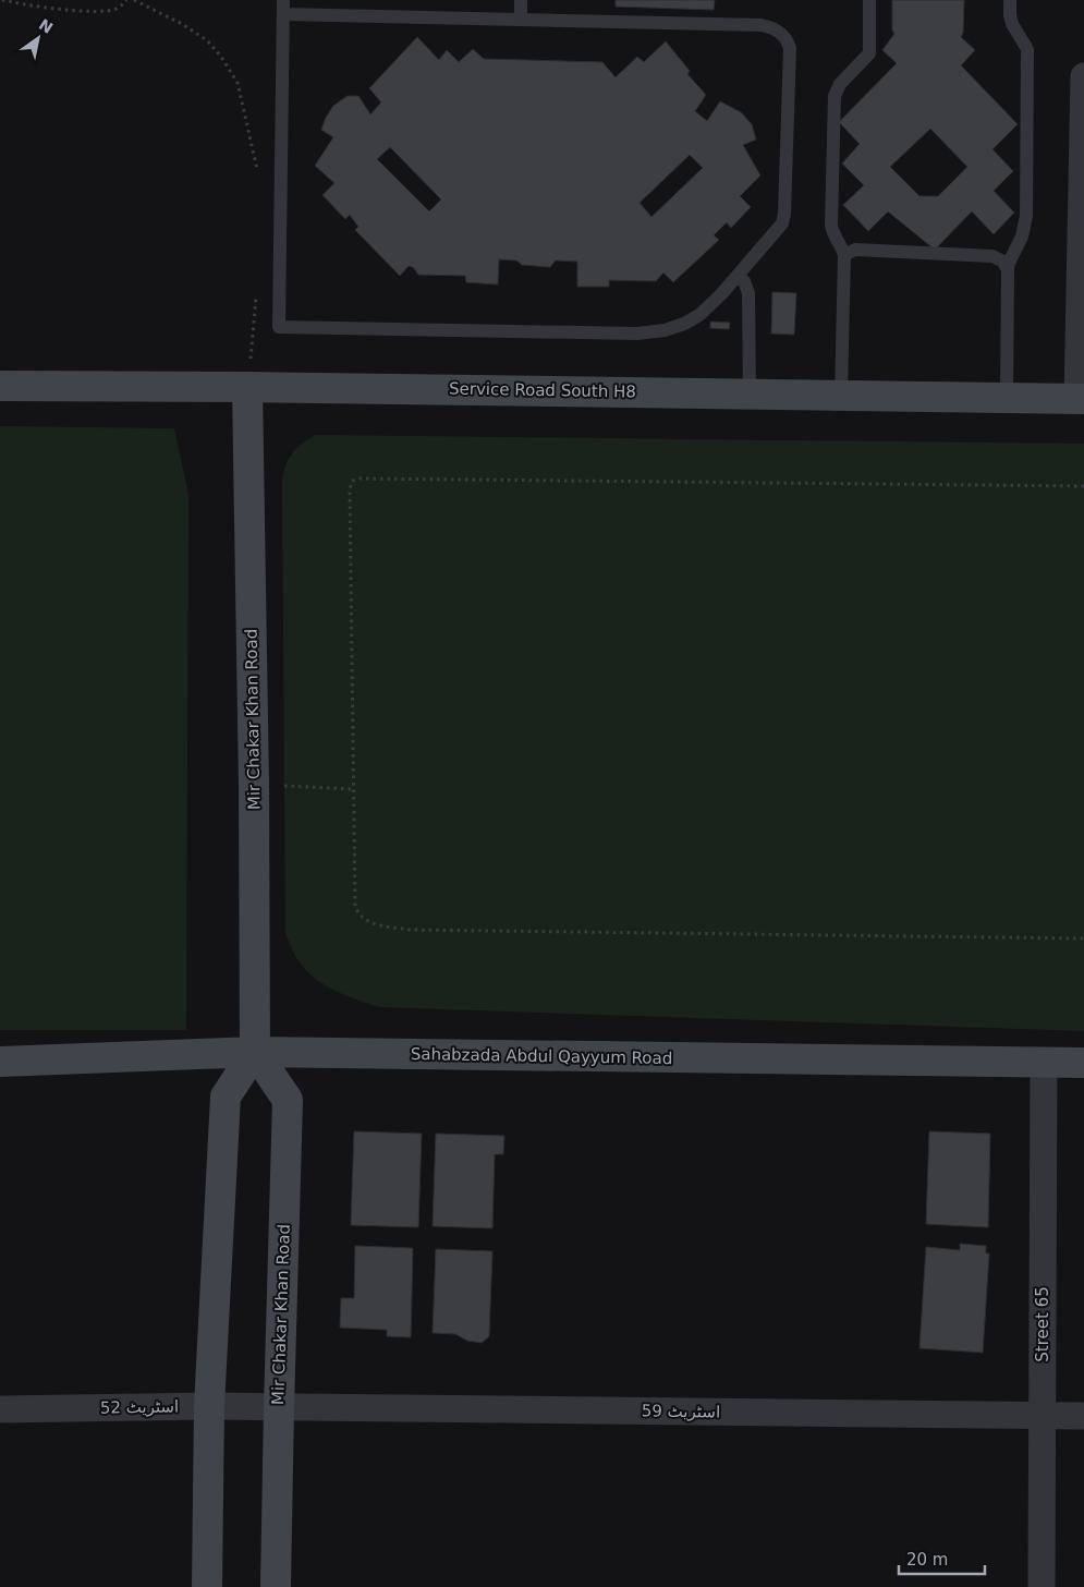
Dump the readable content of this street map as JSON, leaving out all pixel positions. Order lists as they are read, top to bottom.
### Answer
{
  "streets": {
    "street": [
      "Service Road South H8",
      "Mir Chakar Khan Road",
      "Sahabzada Abdul Qayyum Road",
      "Street 65",
      "اسٹریٹ 52",
      "اسٹریٹ 59"
    ]
  },
  "crossings": [
    ["Service Road South H8", "Mir Chakar Khan Road"],
    ["Mir Chakar Khan Road", "Sahabzada Abdul Qayyum Road"],
    ["Mir Chakar Khan Road", "اسٹریٹ 52"],
    ["Mir Chakar Khan Road", "اسٹریٹ 59"],
    ["Sahabzada Abdul Qayyum Road", "Street 65"],
    ["Street 65", "اسٹریٹ 59"],
    ["اسٹریٹ 52", "اسٹریٹ 59"]
  ],
  "scale_bar": "20 m",
  "north": "top right"
}
